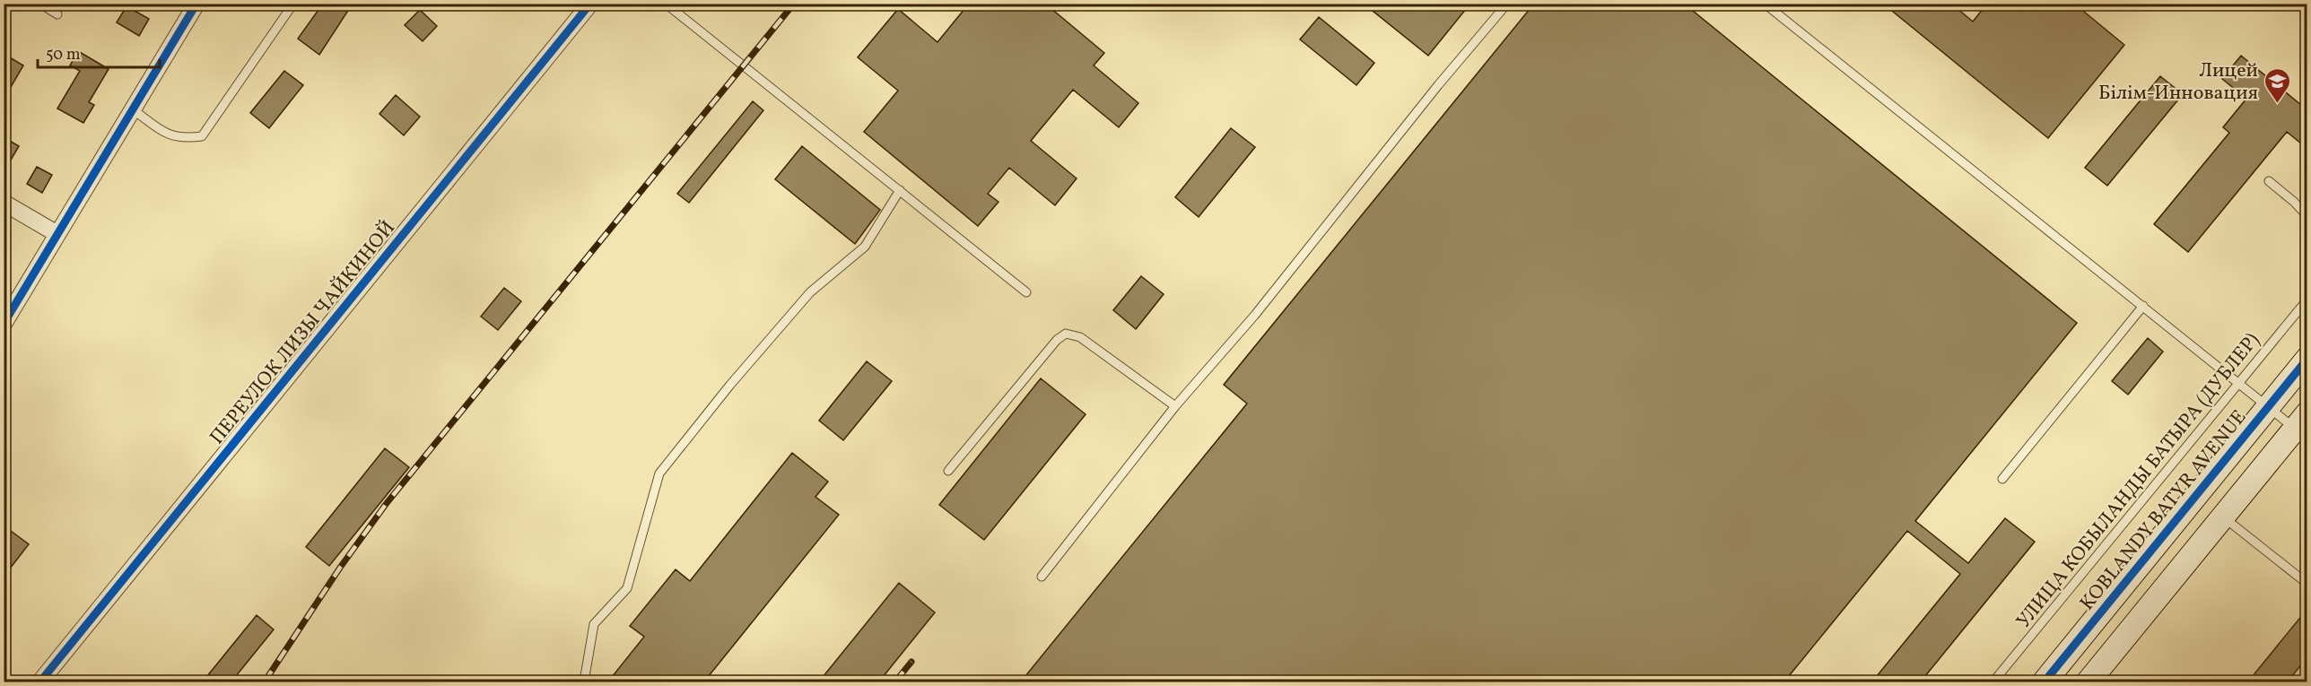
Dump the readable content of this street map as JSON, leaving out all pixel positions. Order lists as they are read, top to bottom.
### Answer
{
  "streets": {
    "street": ["ПЕРЕУЛОК ЛИЗЫ ЧАЙКИНОЙ", "KOBLANDY BATYR AVENUE"],
    "lane": ["УЛИЦА КОБЫЛАНДЫ БАТЫРА (ДУБЛЕР)"]
  },
  "places": {
    "school or university": ["Лицей Білім-Инновация"]
  },
  "scale_bar": "50 m"
}
